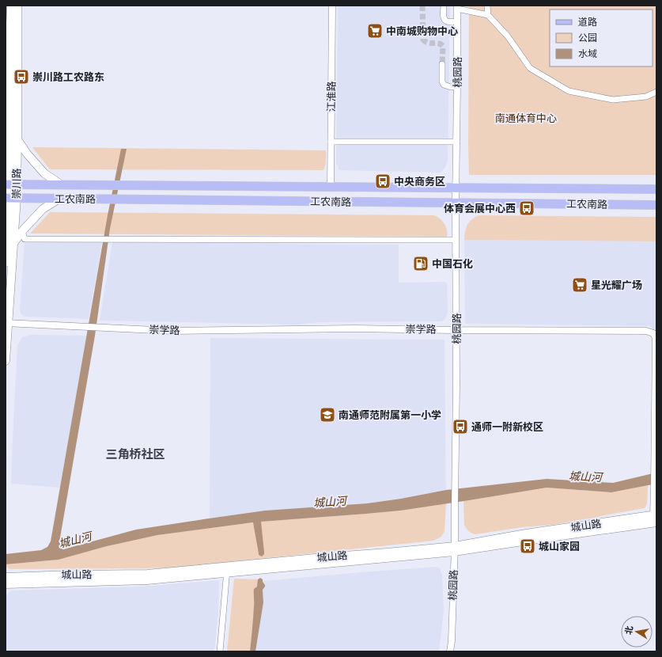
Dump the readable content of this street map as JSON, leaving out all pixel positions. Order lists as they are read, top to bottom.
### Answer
{
  "streets": {
    "main road": ["崇川路", "工农南路", "城山路"],
    "street": ["桃园路", "江淮路", "崇学路"]
  },
  "crossings": [
    ["桃园路", "工农南路"],
    ["桃园路", "崇学路"],
    ["桃园路", "城山路"],
    ["江淮路", "工农南路"],
    ["崇川路", "工农南路"],
    ["崇川路", "崇学路"],
    ["崇学路", "城山路"]
  ],
  "districts": ["三角桥社区"],
  "water": ["城山河"],
  "parks": ["南通体育中心"],
  "places": {
    "supermarket": ["中南城购物中心", "星光耀广场"],
    "bus stop": [
      "崇川路工农路东",
      "中央商务区",
      "体育会展中心西",
      "通师一附新校区",
      "城山家园"
    ],
    "fuel station": ["中国石化"],
    "school or university": ["南通师范附属第一小学"]
  },
  "legend": ["道路", "公园", "水域"],
  "north": "left"
}
